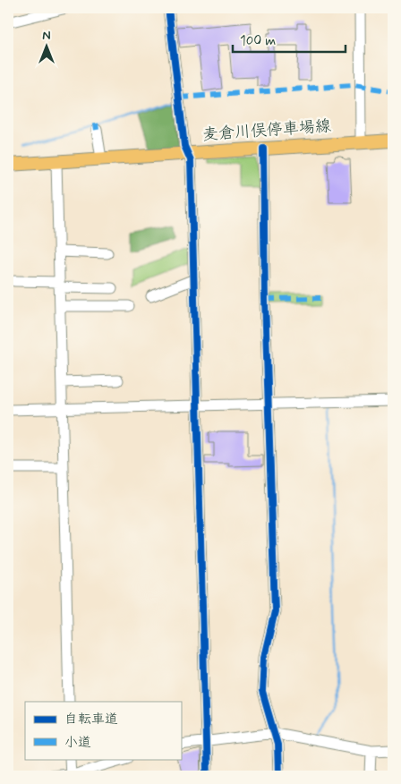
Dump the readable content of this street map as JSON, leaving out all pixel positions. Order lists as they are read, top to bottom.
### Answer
{
  "streets": {
    "main road": ["麦倉川俣停車場線"]
  },
  "legend": ["自転車道", "小道"],
  "scale_bar": "100 m",
  "north": "top"
}
